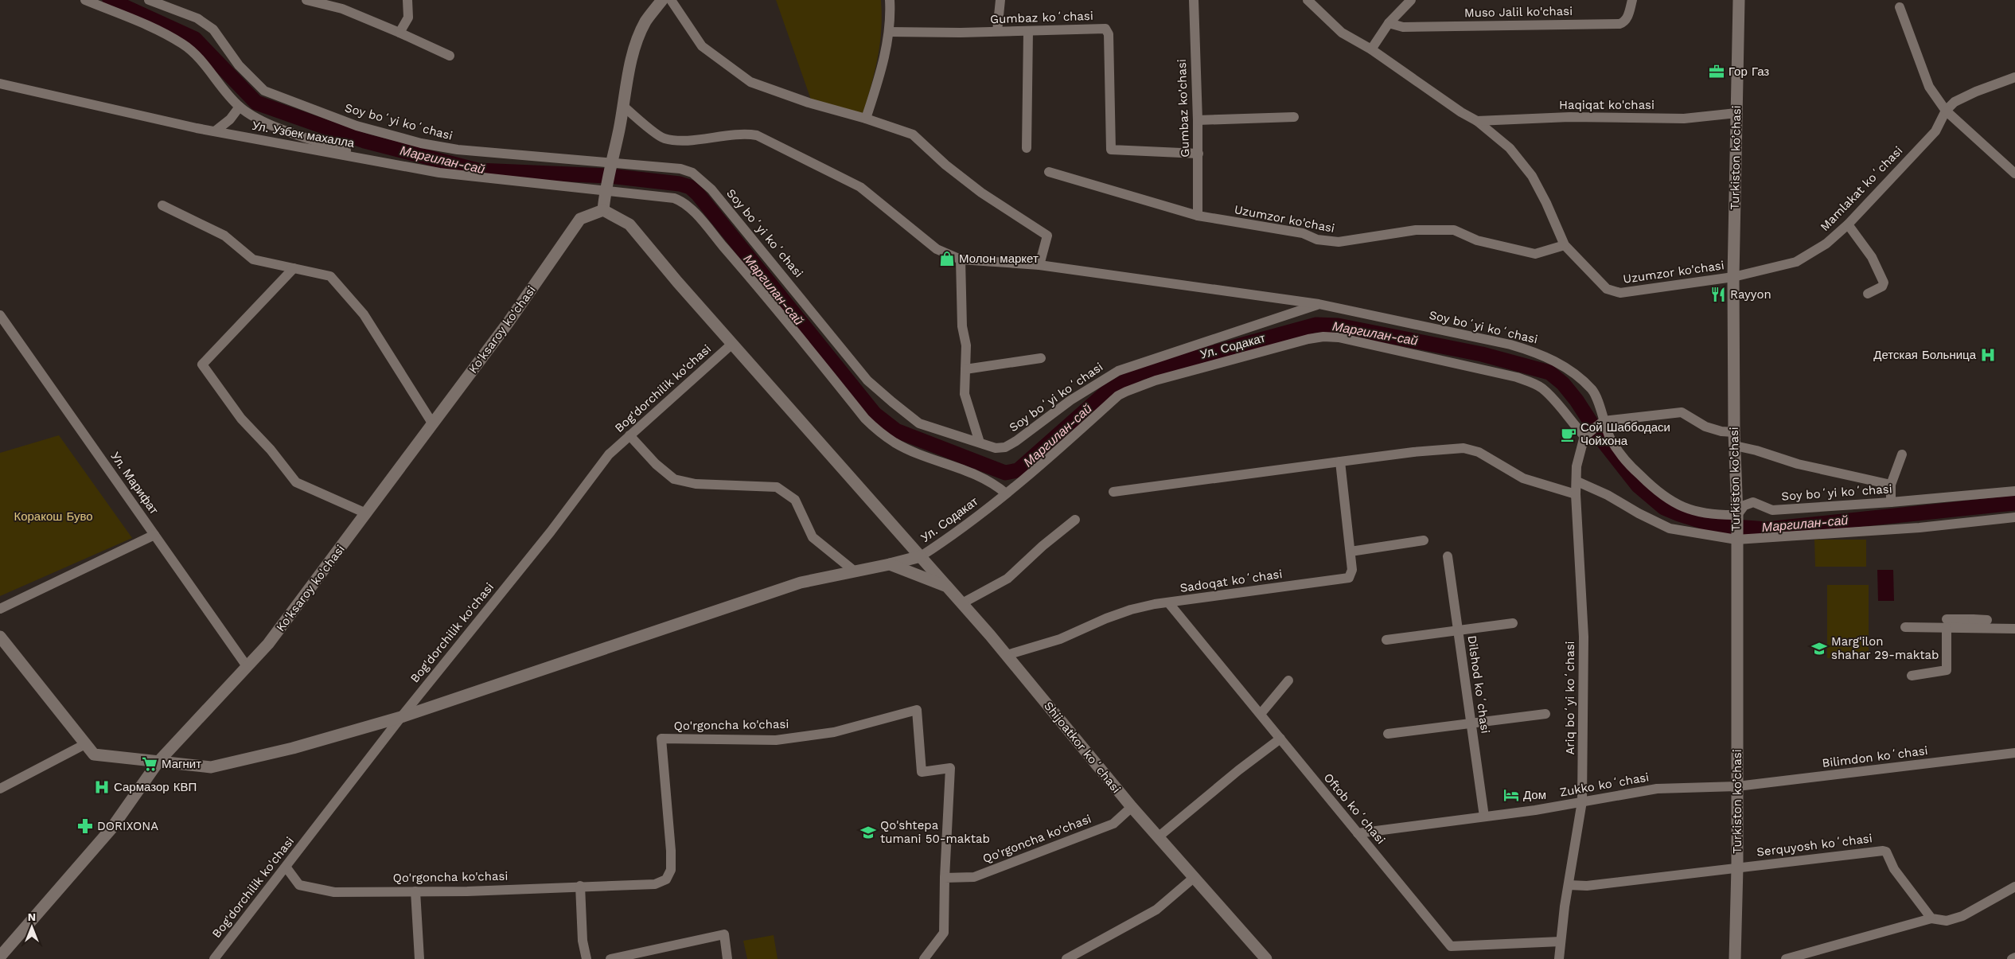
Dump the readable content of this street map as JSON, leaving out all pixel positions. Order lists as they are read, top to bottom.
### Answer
{
  "streets": {
    "street": [
      "Muso Jalil ko'chasi",
      "Gumbaz koʻchasi",
      "Haqiqat ko'chasi",
      "Gumbaz ko'chasi",
      "Soy boʻyi koʻchasi",
      "Ул. Узбек махалла",
      "Turkiston ko’chasi",
      "Mamlakat koʻchasi",
      "Uzumzor ko'chasi",
      "Ko'ksaroy ko'chasi",
      "Ул. Содакат",
      "Bog'dorchilik ko'chasi",
      "Ул. Марифат",
      "Sadoqat koʻchasi",
      "Dilshod koʻchasi",
      "Ariq boʻyi koʻchasi",
      "Qo'rgoncha ko'chasi",
      "Shijoatkor koʻchasi",
      "Bilimdon koʻchasi",
      "Zukko koʻchasi",
      "Oftob koʻchasi",
      "Serquyosh koʻchasi"
    ]
  },
  "crossings": [
    ["Gumbaz koʻchasi", "Gumbaz ko'chasi"],
    ["Haqiqat ko'chasi", "Turkiston ko’chasi"],
    ["Haqiqat ko'chasi", "Uzumzor ko'chasi"],
    ["Gumbaz ko'chasi", "Uzumzor ko'chasi"],
    ["Soy boʻyi koʻchasi", "Turkiston ko’chasi"],
    ["Ул. Узбек махалла", "Ул. Содакат"],
    ["Turkiston ko’chasi", "Mamlakat koʻchasi"],
    ["Turkiston ko’chasi", "Uzumzor ko'chasi"],
    ["Turkiston ko’chasi", "Bilimdon koʻchasi"],
    ["Turkiston ko’chasi", "Zukko koʻchasi"],
    ["Turkiston ko’chasi", "Serquyosh koʻchasi"],
    ["Mamlakat koʻchasi", "Uzumzor ko'chasi"],
    ["Ko'ksaroy ko'chasi", "Ул. Марифат"],
    ["Ул. Содакат", "Ariq boʻyi koʻchasi"],
    ["Bog'dorchilik ko'chasi", "Qo'rgoncha ko'chasi"],
    ["Sadoqat koʻchasi", "Shijoatkor koʻchasi"],
    ["Sadoqat koʻchasi", "Oftob koʻchasi"],
    ["Dilshod koʻchasi", "Zukko koʻchasi"],
    ["Ariq boʻyi koʻchasi", "Zukko koʻchasi"],
    ["Ariq boʻyi koʻchasi", "Oftob koʻchasi"],
    ["Qo'rgoncha ko'chasi", "Shijoatkor koʻchasi"],
    ["Bilimdon koʻchasi", "Zukko koʻchasi"],
    ["Zukko koʻchasi", "Oftob koʻchasi"]
  ],
  "water": ["Маргилан-сай"],
  "parks": ["Коракош Буво"],
  "places": {
    "office": ["Гор Газ"],
    "shop": ["Молон маркет"],
    "restaurant": ["Rayyon"],
    "hospital": ["Детская Больница", "Сармазор КВП"],
    "cafe": ["Сой Шаббодаси Чойхона"],
    "school or university": ["Marg'ilon shahar 29-maktab", "Qo'shtepa tumani 50-maktab"],
    "supermarket": ["Магнит"],
    "hotel": ["Дом"],
    "pharmacy": ["DORIXONA"]
  },
  "north": "top"
}
